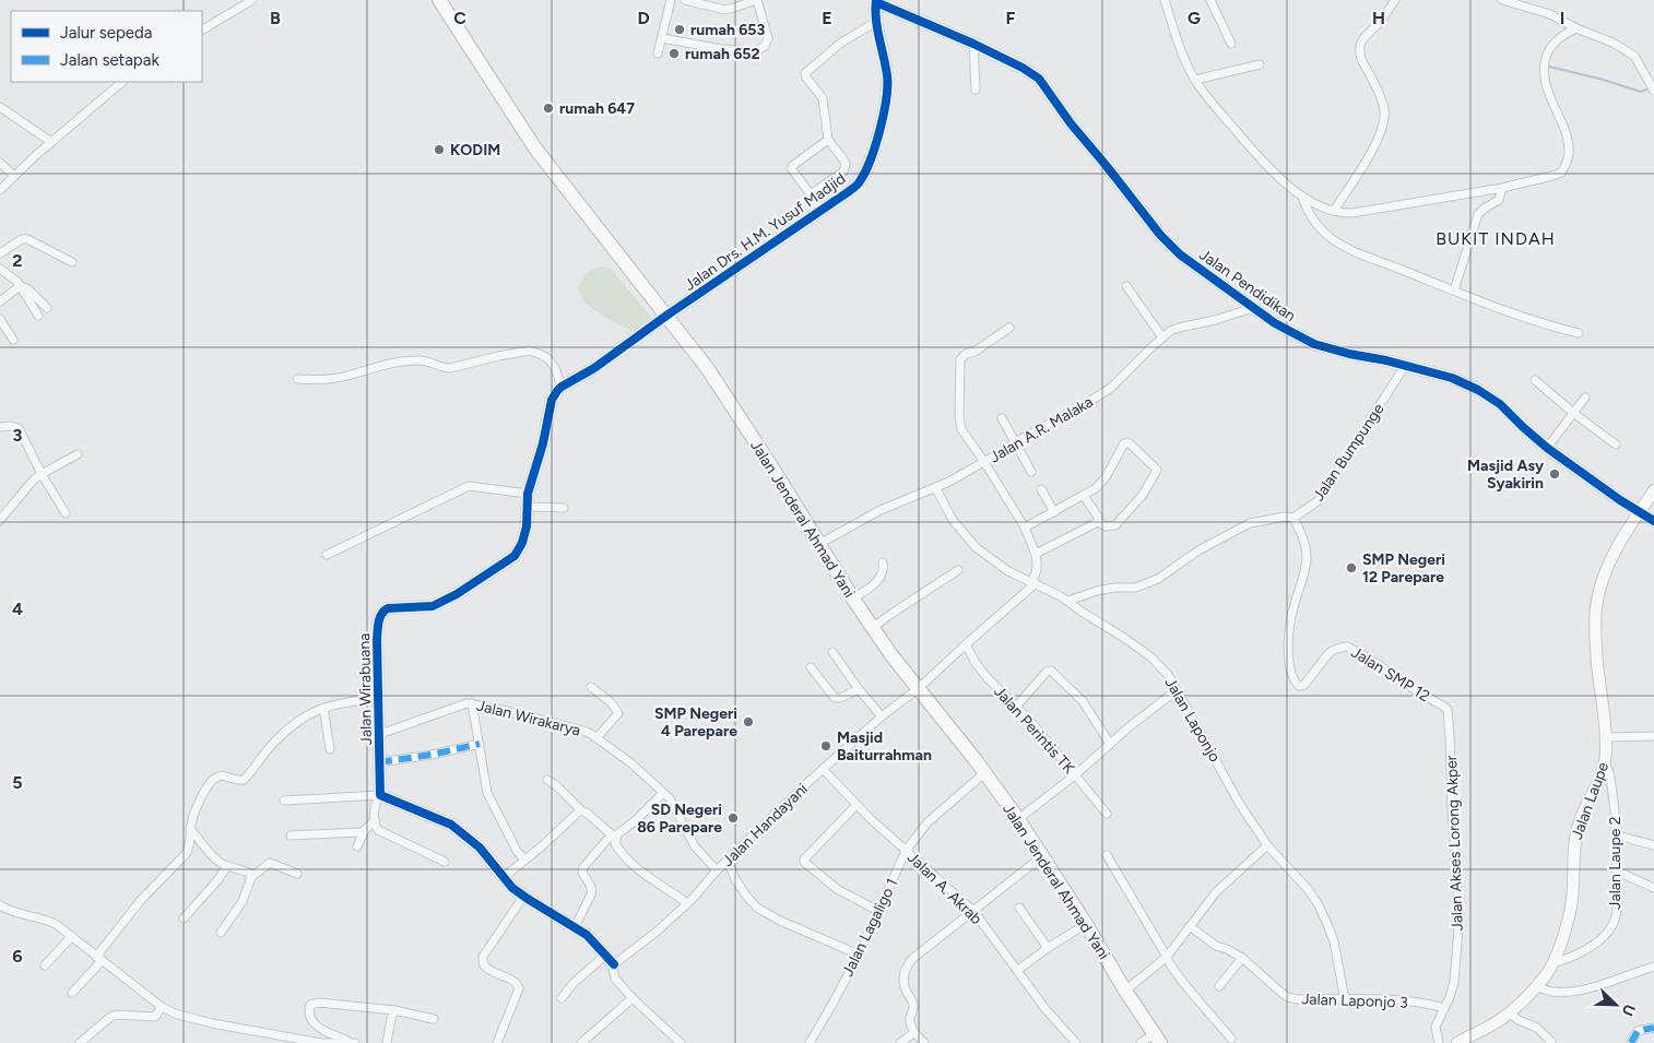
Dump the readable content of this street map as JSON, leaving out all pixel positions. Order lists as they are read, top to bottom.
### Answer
{
  "streets": {
    "highway": ["Jalan Jenderal Ahmad Yani"],
    "street": [
      "Jalan Drs. H.M. Yusuf Madjid",
      "Jalan Pendidikan",
      "Jalan A.R. Malaka",
      "Jalan Bumpunge",
      "Jalan SMP 12",
      "Jalan Wirabuana",
      "Jalan Wirakarya",
      "Jalan Laponjo",
      "Jalan Perintis TK",
      "Jalan Laupe",
      "Jalan Handayani",
      "Jalan Akses Lorong Akper",
      "Jalan Laupe 2",
      "Jalan A. Akrab",
      "Jalan Lagaligo 1",
      "Jalan Laponjo 3"
    ]
  },
  "crossings": [
    ["Jalan Drs. H.M. Yusuf Madjid", "Jalan Pendidikan"],
    ["Jalan Drs. H.M. Yusuf Madjid", "Jalan Jenderal Ahmad Yani"],
    ["Jalan Pendidikan", "Jalan A.R. Malaka"],
    ["Jalan Pendidikan", "Jalan Bumpunge"],
    ["Jalan Pendidikan", "Jalan Laupe"],
    ["Jalan A.R. Malaka", "Jalan Jenderal Ahmad Yani"],
    ["Jalan A.R. Malaka", "Jalan Laponjo"],
    ["Jalan Bumpunge", "Jalan SMP 12"],
    ["Jalan Bumpunge", "Jalan Laponjo"],
    ["Jalan Jenderal Ahmad Yani", "Jalan Handayani"],
    ["Jalan Jenderal Ahmad Yani", "Jalan Lagaligo 1"],
    ["Jalan SMP 12", "Jalan Akses Lorong Akper"],
    ["Jalan Wirabuana", "Jalan Wirakarya"],
    ["Jalan Wirakarya", "Jalan Handayani"],
    ["Jalan Laponjo", "Jalan Handayani"],
    ["Jalan Laponjo", "Jalan Laponjo 3"],
    ["Jalan Perintis TK", "Jalan Handayani"],
    ["Jalan Laupe", "Jalan Laupe 2"],
    ["Jalan Handayani", "Jalan A. Akrab"],
    ["Jalan Akses Lorong Akper", "Jalan Laponjo 3"],
    ["Jalan A. Akrab", "Jalan Lagaligo 1"]
  ],
  "districts": ["BUKIT INDAH"],
  "places": [
    "rumah 653",
    "rumah 652",
    "rumah 647",
    "KODIM",
    "Masjid Asy Syakirin",
    "SMP Negeri 12 Parepare",
    "SMP Negeri 4 Parepare",
    "Masjid Baiturrahman",
    "SD Negeri 86 Parepare"
  ],
  "legend": ["Jalur sepeda", "Jalan setapak"],
  "north": "bottom right",
  "grid": {
    "columns": [
      "B",
      "C",
      "D",
      "E",
      "F",
      "G",
      "H",
      "I"
    ],
    "rows": [
      "2",
      "3",
      "4",
      "5",
      "6"
    ]
  }
}
